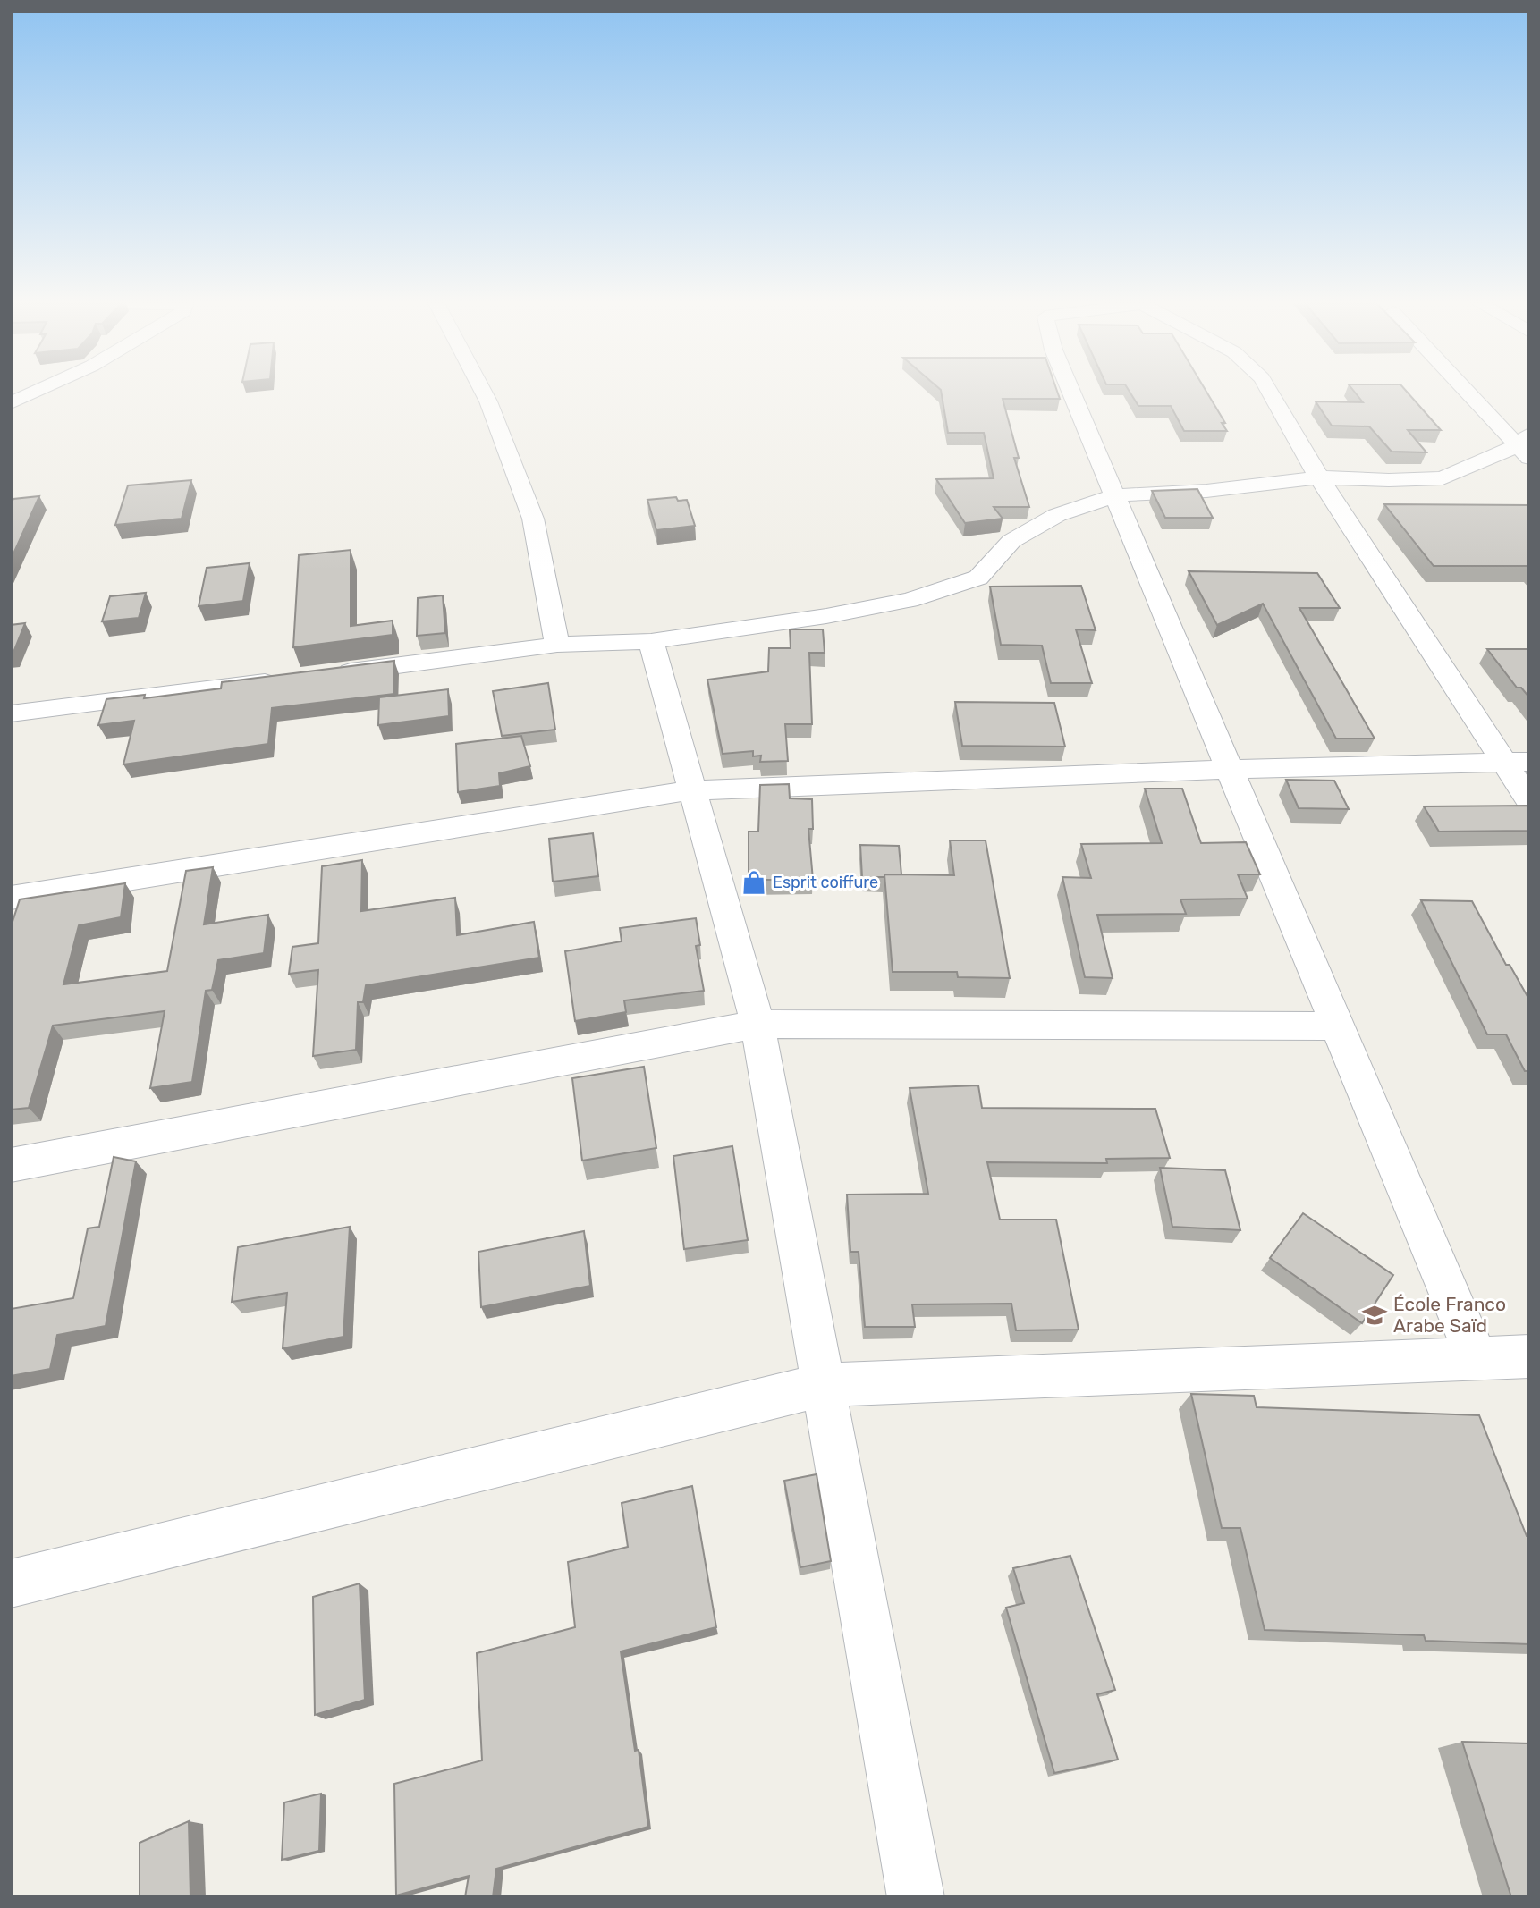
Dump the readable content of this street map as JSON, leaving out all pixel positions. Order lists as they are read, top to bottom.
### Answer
{
  "places": {
    "shop": ["Esprit coiffure"],
    "school or university": ["École Franco Arabe Saïd"]
  }
}
